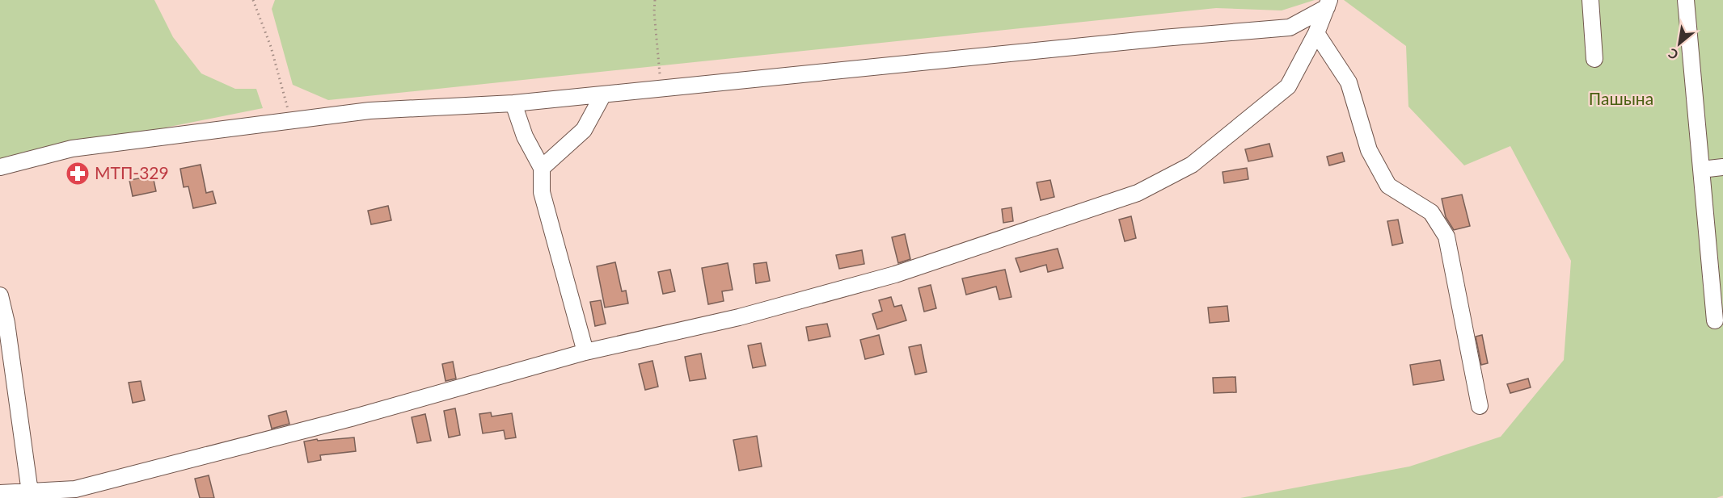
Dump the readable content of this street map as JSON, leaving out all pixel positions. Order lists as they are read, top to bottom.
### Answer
{
  "parks": ["Пашына"],
  "places": {
    "pharmacy": ["МТП-329"]
  },
  "north": "bottom left"
}
